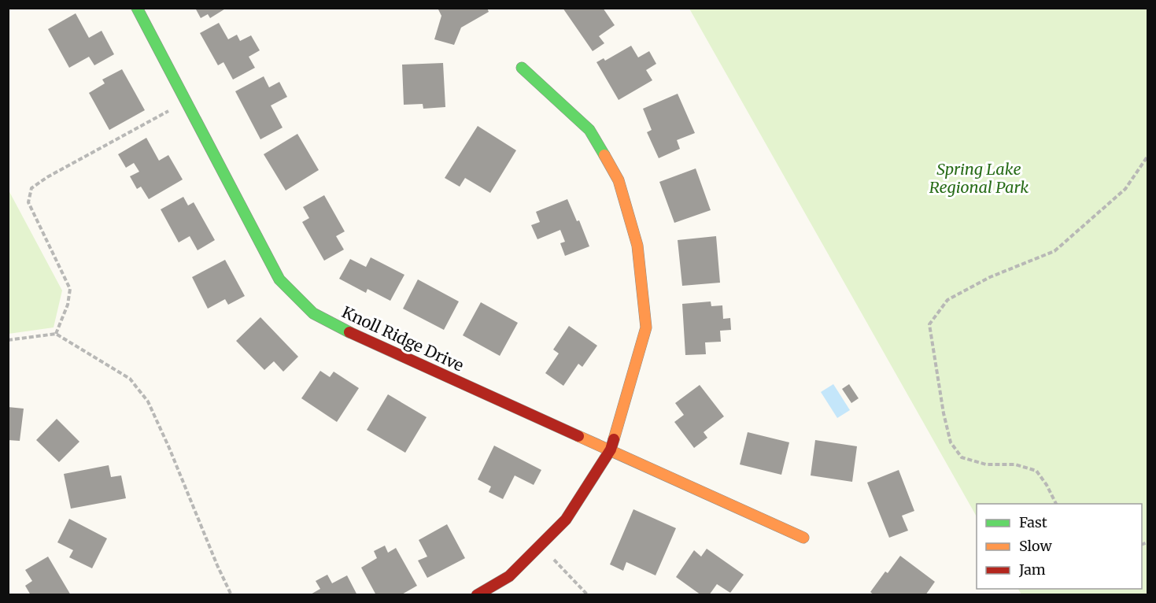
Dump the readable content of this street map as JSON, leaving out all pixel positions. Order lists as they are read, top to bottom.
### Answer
{
  "streets": {
    "street": ["Knoll Ridge Drive"]
  },
  "parks": ["Spring Lake Regional Park"],
  "legend": ["Fast", "Slow", "Jam"]
}
